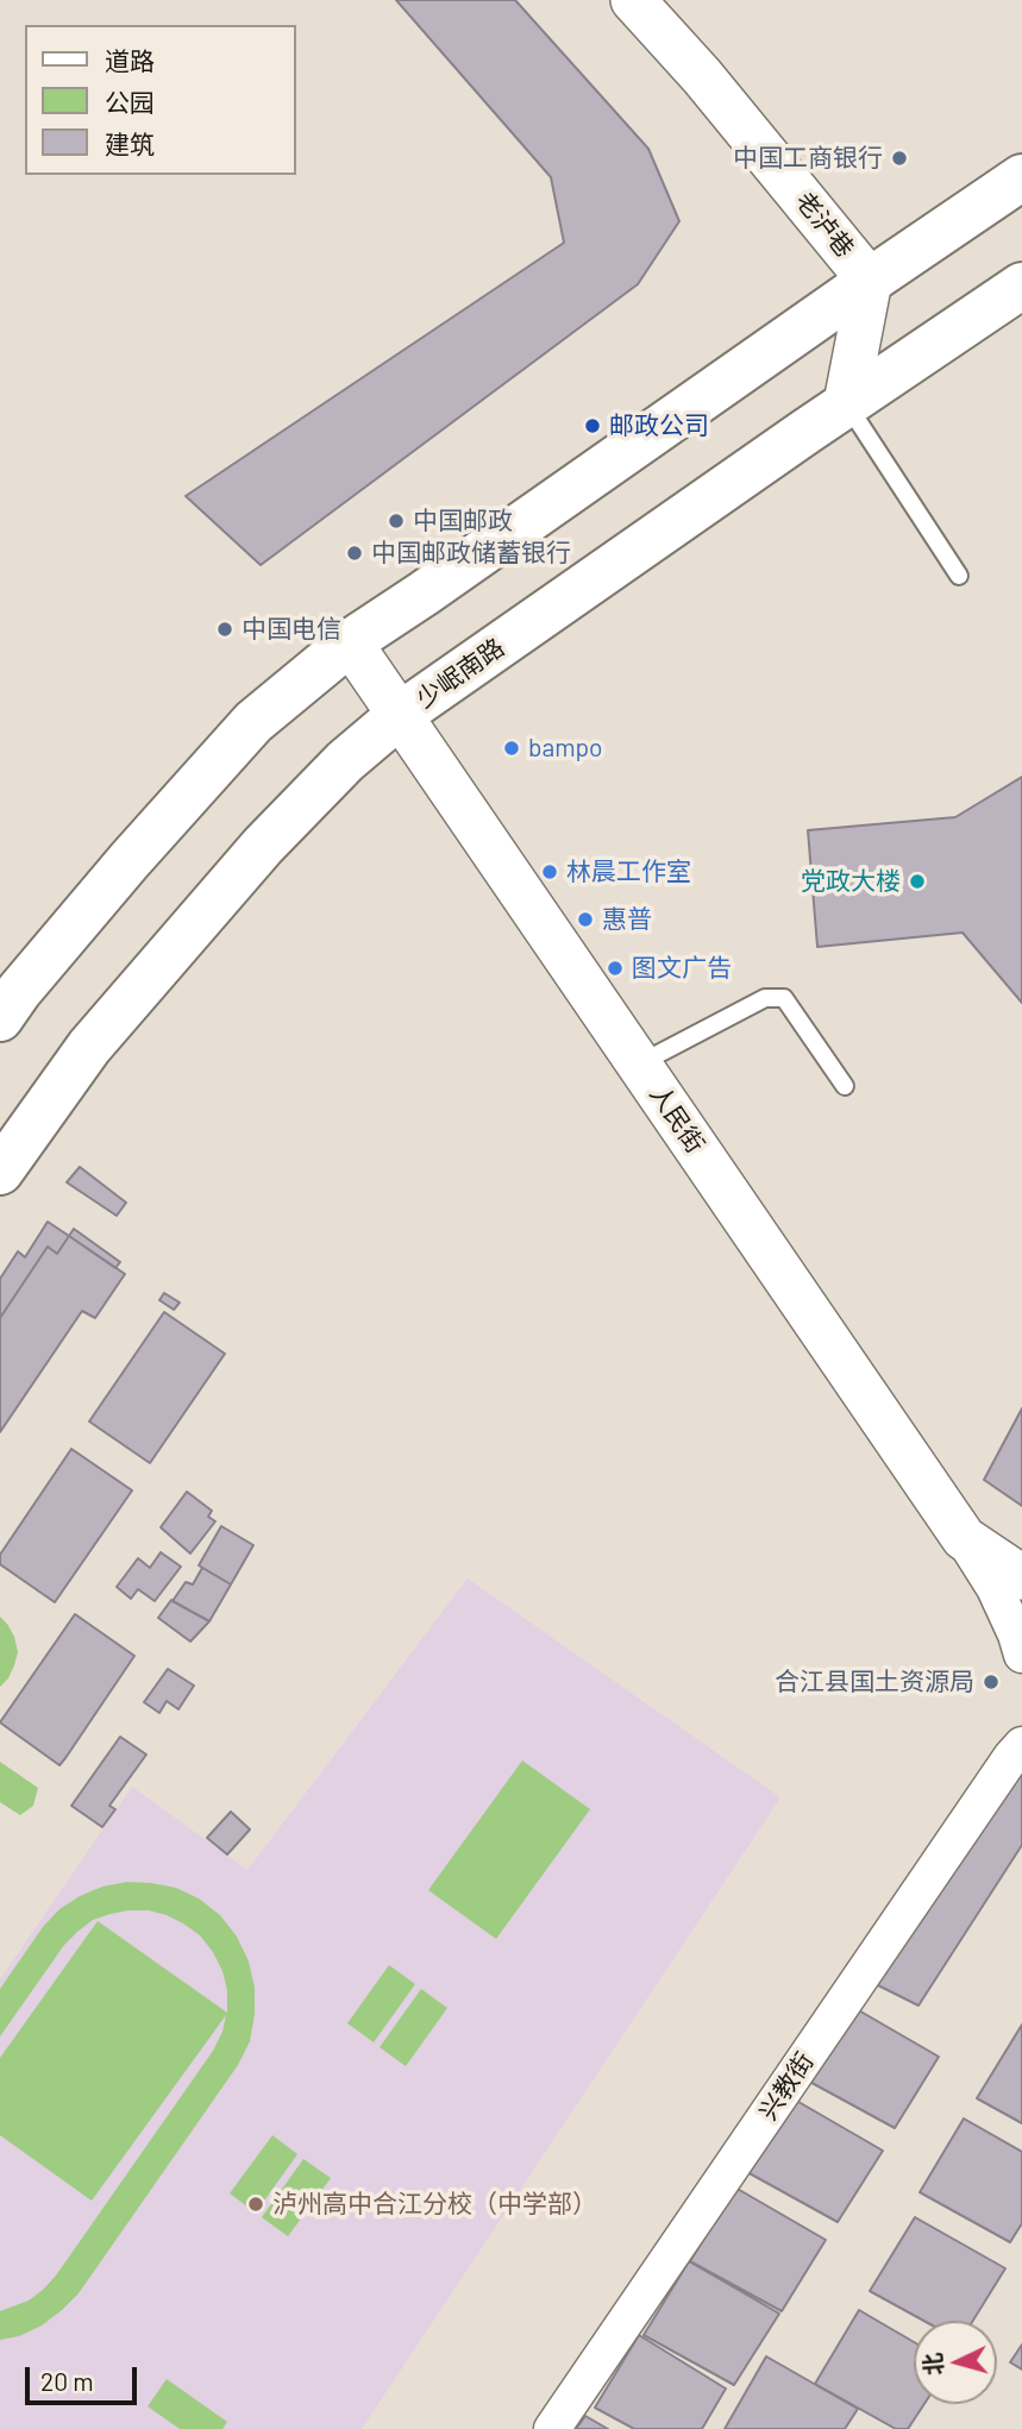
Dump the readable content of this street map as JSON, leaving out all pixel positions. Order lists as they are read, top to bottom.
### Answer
{
  "streets": {
    "main road": ["少岷南路"],
    "street": ["老泸巷", "人民街", "兴教街"]
  },
  "crossings": [
    ["老泸巷", "少岷南路"],
    ["少岷南路", "人民街"]
  ],
  "places": [
    "中国工商银行",
    "邮政公司",
    "中国邮政",
    "中国邮政储蓄银行",
    "中国电信",
    "bampo",
    "林晨工作室",
    "党政大楼",
    "惠普",
    "图文广告",
    "合江县国土资源局",
    "泸州高中合江分校（中学部）"
  ],
  "legend": ["道路", "公园", "建筑"],
  "scale_bar": "20 m",
  "north": "left"
}
